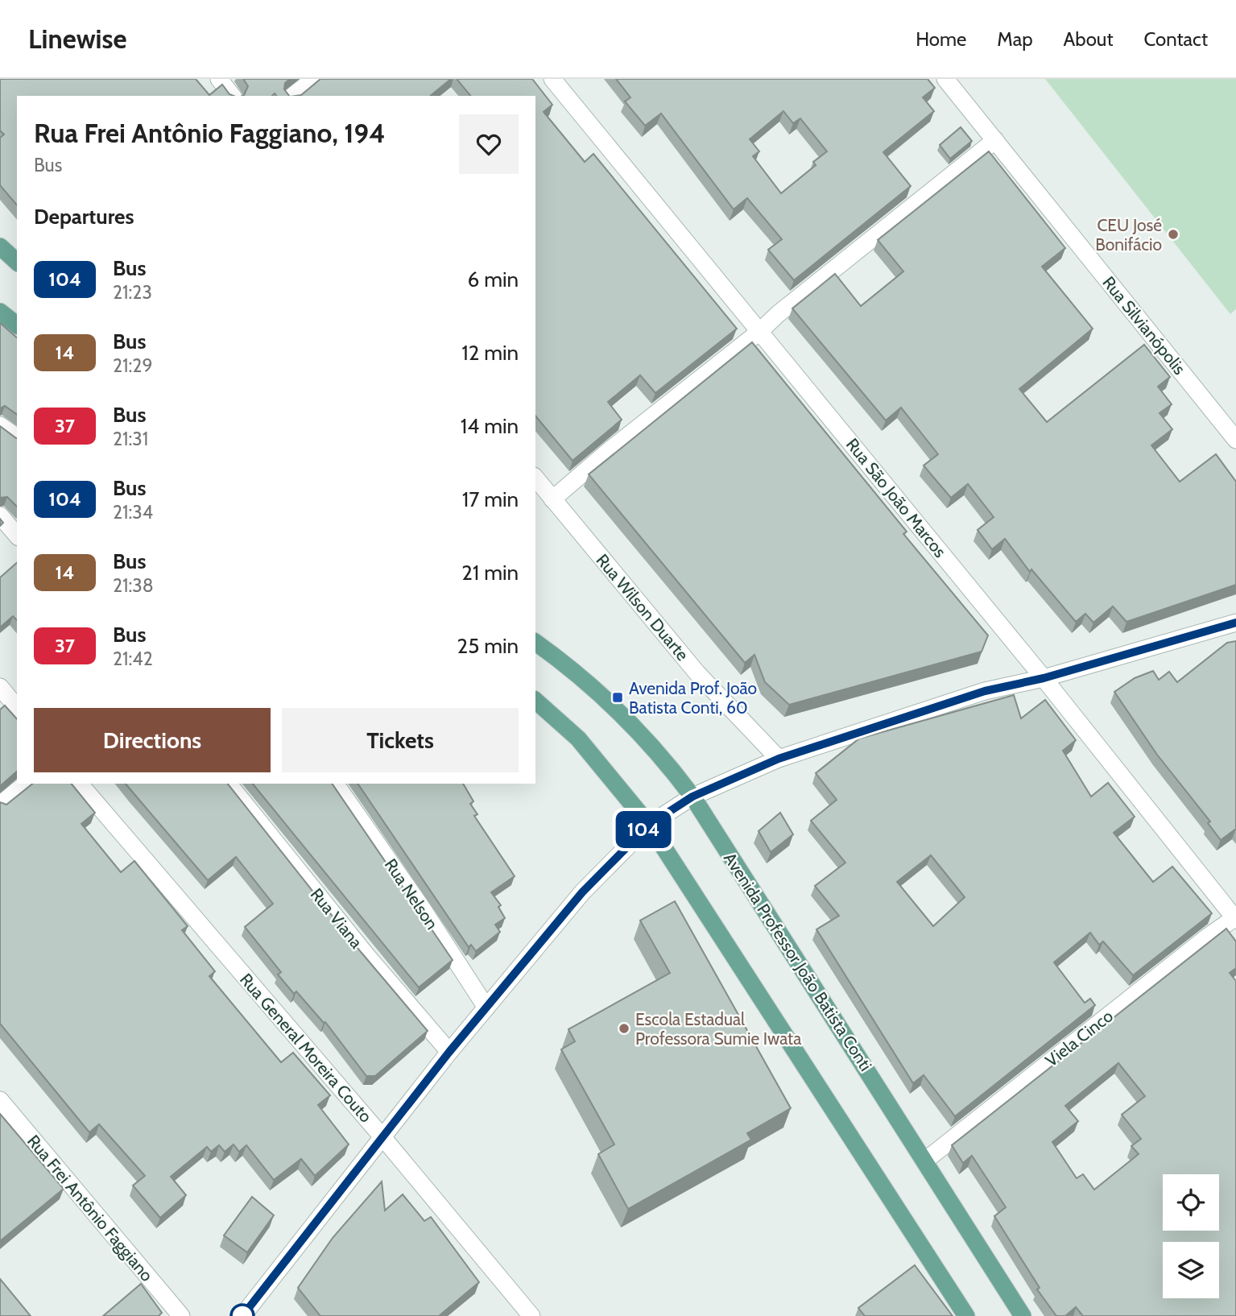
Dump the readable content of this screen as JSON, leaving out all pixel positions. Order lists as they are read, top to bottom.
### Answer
{
  "streets": {
    "main road": ["Avenida Professor João Batista Conti"],
    "street": [
      "Rua Silvianópolis",
      "Rua São João Marcos",
      "Rua Wilson Duarte",
      "Rua Nelson",
      "Rua Viana",
      "Viela Cinco",
      "Rua General Moreira Couto",
      "Rua Frei Antônio Faggiano"
    ]
  },
  "crossings": [
    ["Rua São João Marcos", "Viela Cinco"],
    ["Avenida Professor João Batista Conti", "Viela Cinco"]
  ],
  "places": {
    "other": ["CEU José Bonifácio", "Escola Estadual Professora Sumie Iwata"],
    "transit": ["Avenida Prof. João Batista Conti, 60"]
  },
  "lines": ["bus line 104"],
  "page": {
    "header": "Linewise",
    "nav": [
      "Home",
      "Map",
      "About",
      "Contact"
    ],
    "on_map": "104",
    "heading": [
      ["Rua Frei Antônio Faggiano, 194", "Bus"],
      "Departures"
    ],
    "list": [
      {
        "mark": "104",
        "name": "Bus",
        "note": "21:23",
        "value": "6 min"
      },
      {
        "mark": "14",
        "name": "Bus",
        "note": "21:29",
        "value": "12 min"
      },
      {
        "mark": "37",
        "name": "Bus",
        "note": "21:31",
        "value": "14 min"
      },
      {
        "mark": "104",
        "name": "Bus",
        "note": "21:34",
        "value": "17 min"
      },
      {
        "mark": "14",
        "name": "Bus",
        "note": "21:38",
        "value": "21 min"
      },
      {
        "mark": "37",
        "name": "Bus",
        "note": "21:42",
        "value": "25 min"
      }
    ],
    "buttons": ["Directions", "Tickets"]
  }
}
